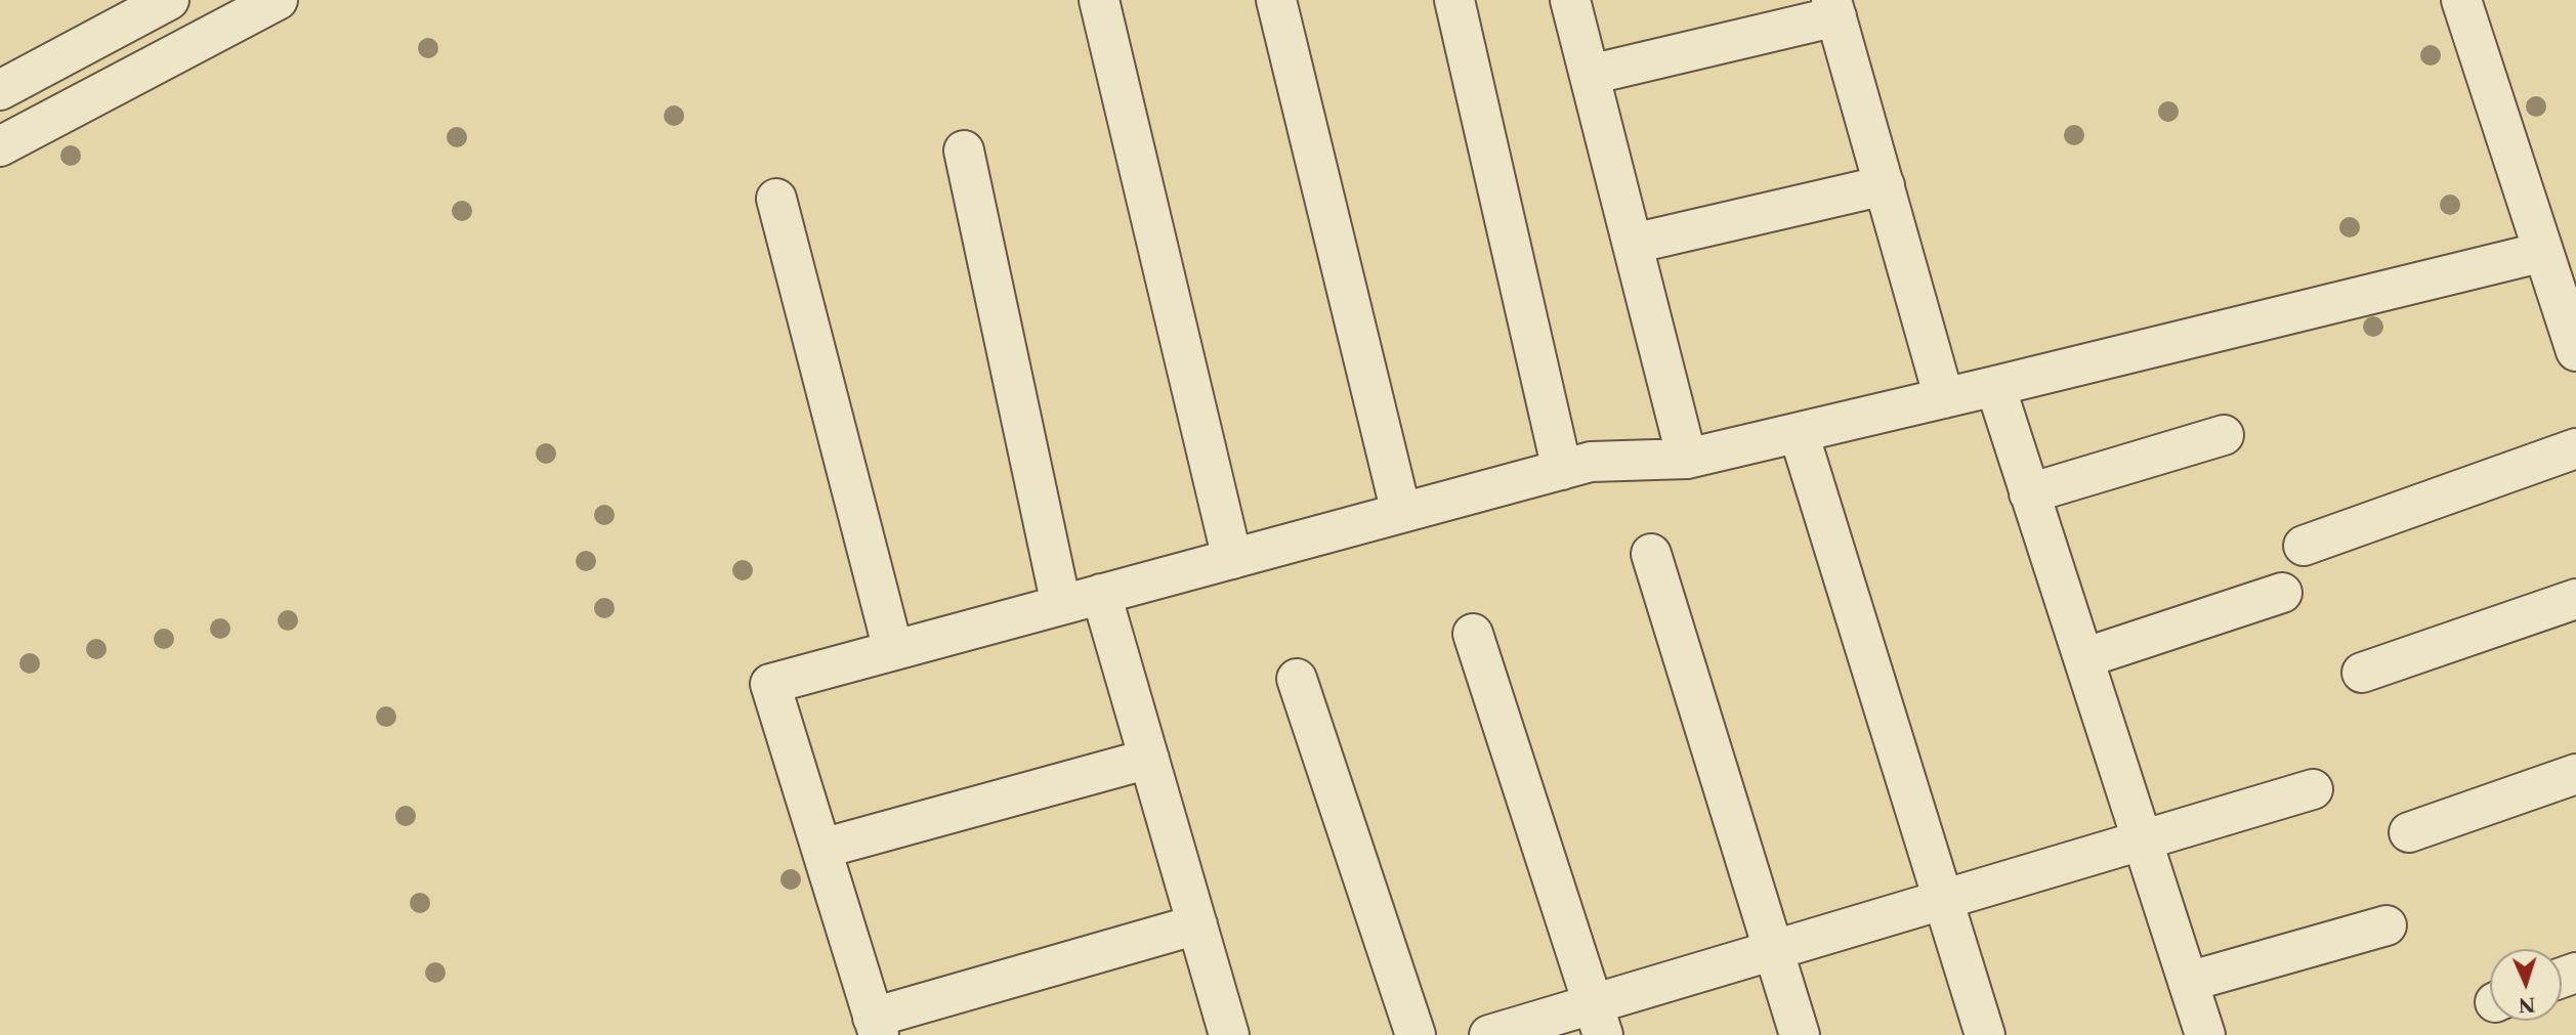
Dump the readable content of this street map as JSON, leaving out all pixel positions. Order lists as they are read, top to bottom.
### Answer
{
  "north": "bottom"
}
